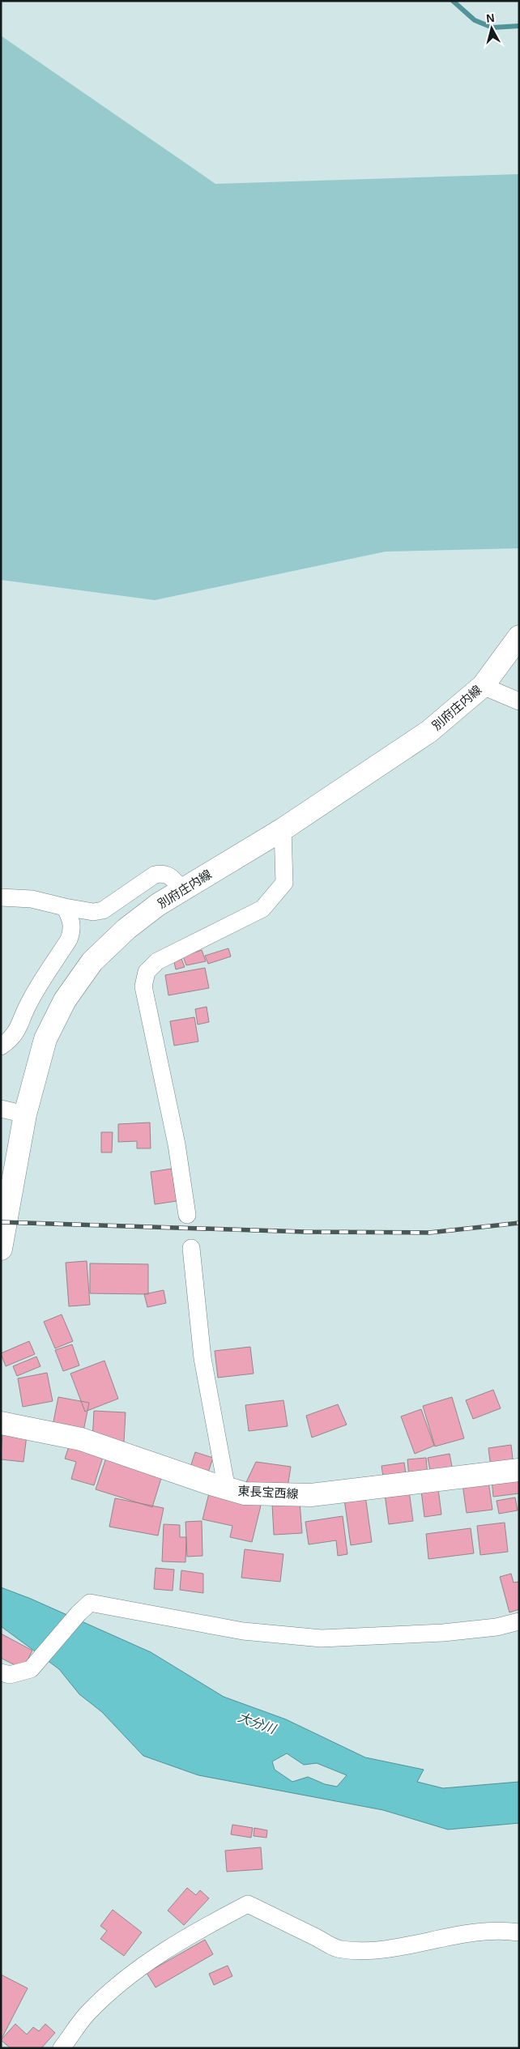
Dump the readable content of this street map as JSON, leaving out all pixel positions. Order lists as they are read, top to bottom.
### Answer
{
  "streets": {
    "main road": ["別府庄内線", "東長宝西線"]
  },
  "water": ["大分川"],
  "north": "top"
}
